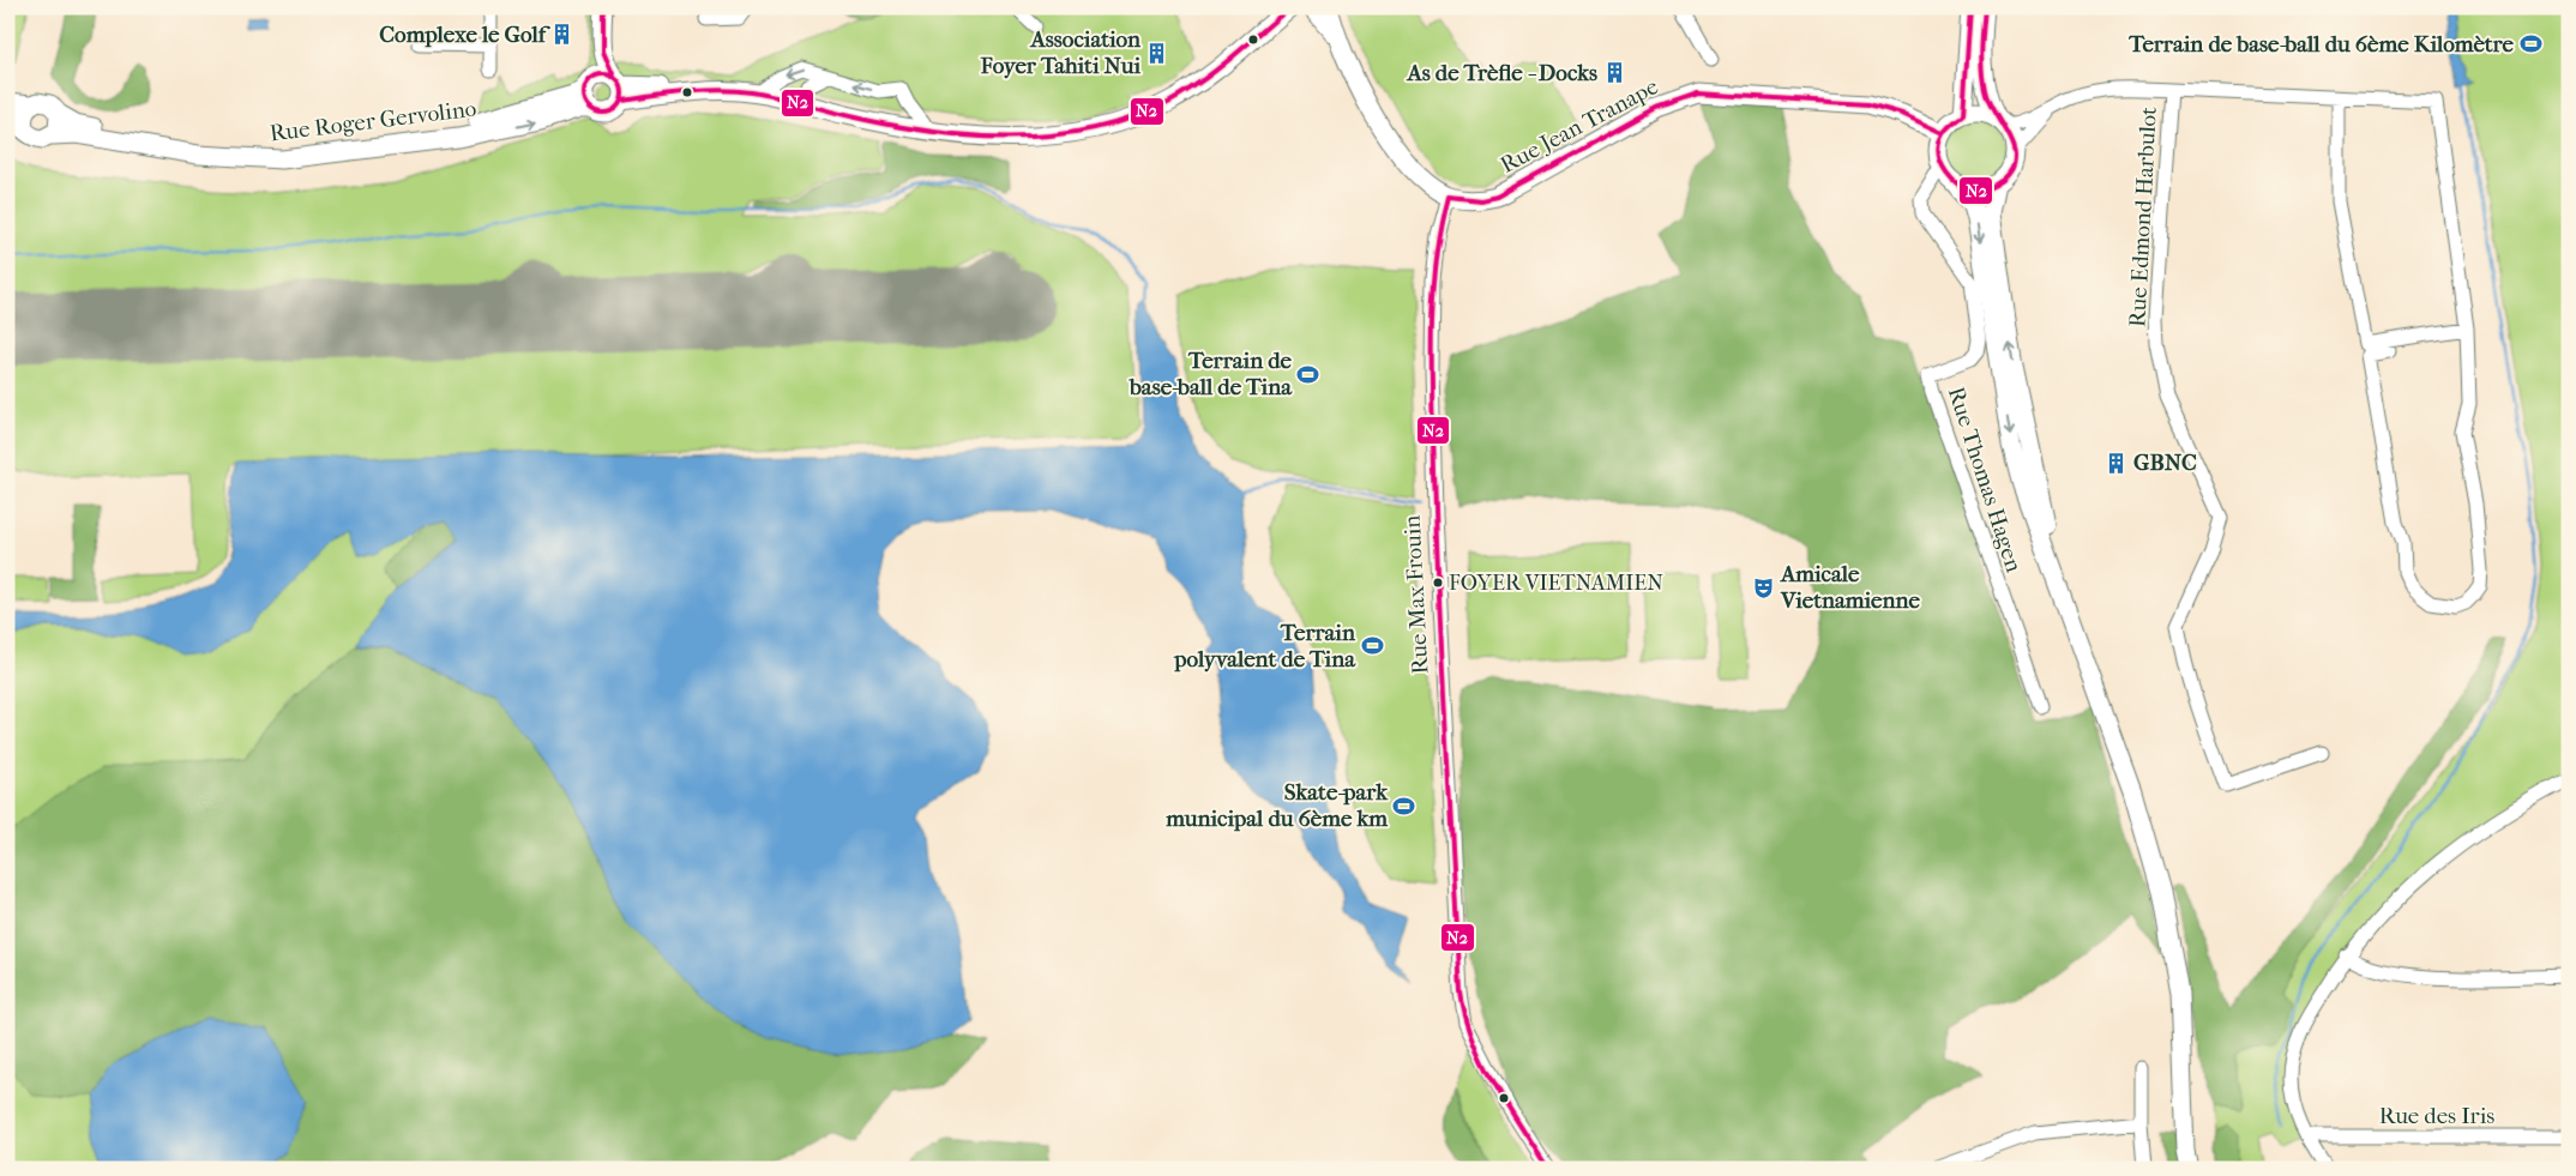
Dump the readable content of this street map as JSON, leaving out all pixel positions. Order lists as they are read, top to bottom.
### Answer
{
  "streets": {
    "main road": ["Rue Roger Gervolino", "Rue Jean Tranape"],
    "street": [
      "Rue Edmond Harbulot",
      "Rue Thomas Hagen",
      "Rue Max Frouin",
      "Rue des Iris"
    ]
  },
  "crossings": [
    ["Rue Jean Tranape", "Rue Edmond Harbulot"],
    ["Rue Jean Tranape", "Rue Thomas Hagen"],
    ["Rue Jean Tranape", "Rue Max Frouin"],
    ["Rue Edmond Harbulot", "Rue Thomas Hagen"]
  ],
  "places": {
    "building": [
      "Complexe le Golf",
      "Association Foyer Tahiti Nui",
      "As de Trèfle - Docks",
      "GBNC"
    ],
    "sports": [
      "Terrain de base-ball du 6ème Kilomètre",
      "Terrain de base-ball de Tina",
      "Terrain polyvalent de Tina",
      "Skate-park municipal du 6ème km"
    ],
    "other": ["FOYER VIETNAMIEN"],
    "theatre": ["Amicale Vietnamienne"]
  },
  "lines": ["transit line N2"]
}
